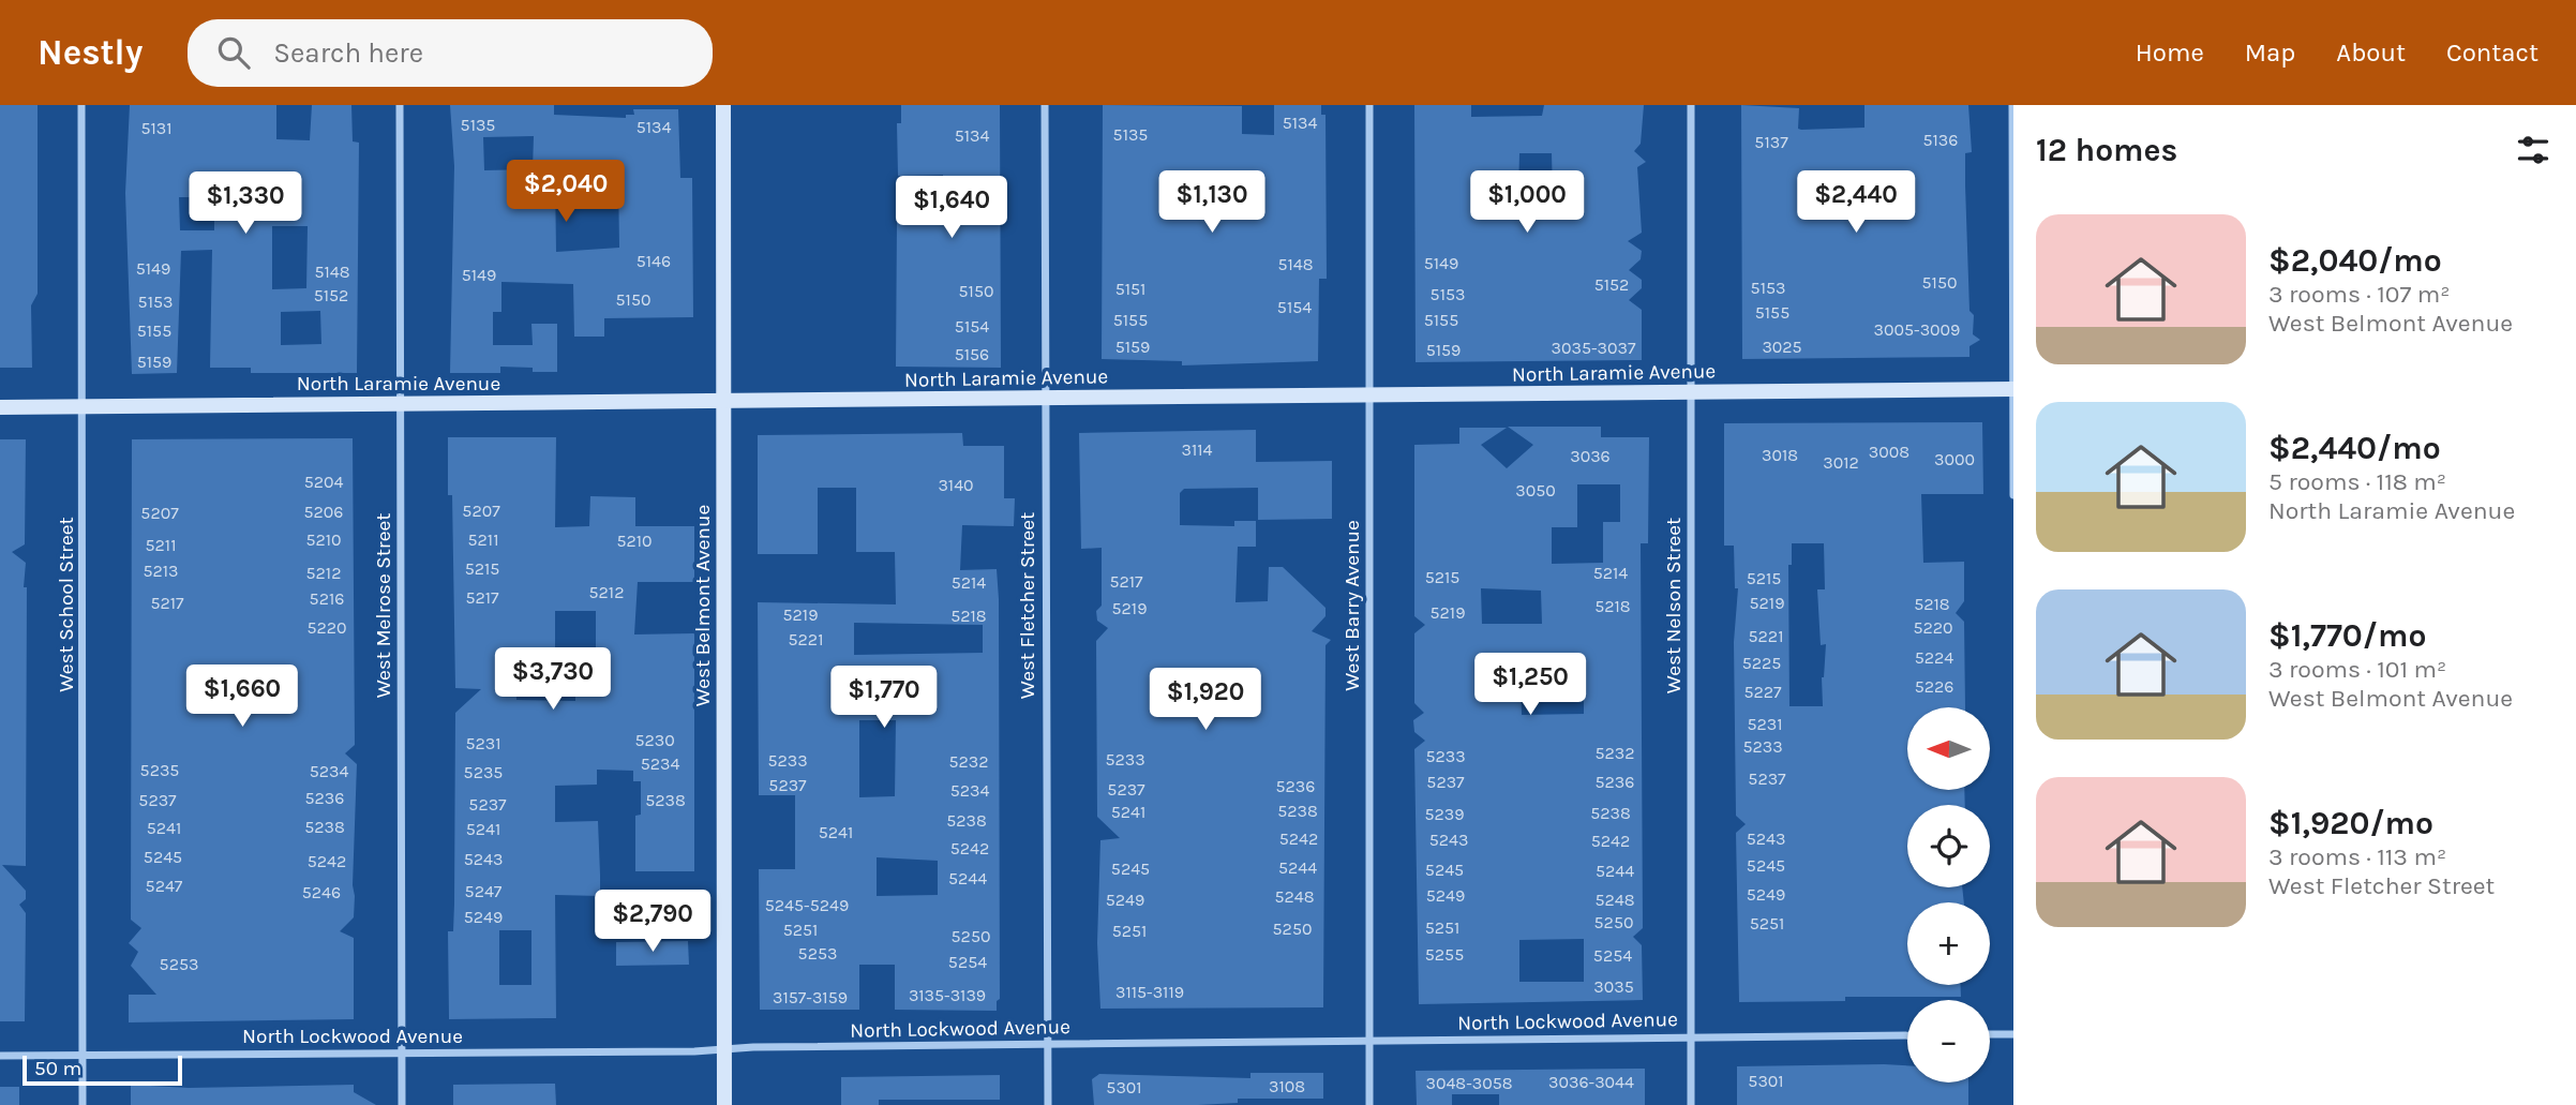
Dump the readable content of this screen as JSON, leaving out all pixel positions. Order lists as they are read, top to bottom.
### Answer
{
  "streets": {
    "street": [
      "North Laramie Avenue",
      "West School Street",
      "West Melrose Street",
      "West Belmont Avenue",
      "West Fletcher Street",
      "West Barry Avenue",
      "West Nelson Street",
      "North Lockwood Avenue"
    ]
  },
  "crossings": [
    ["North Laramie Avenue", "West School Street"],
    ["North Laramie Avenue", "West Melrose Street"],
    ["North Laramie Avenue", "West Belmont Avenue"],
    ["North Laramie Avenue", "West Fletcher Street"],
    ["North Laramie Avenue", "West Barry Avenue"],
    ["North Laramie Avenue", "West Nelson Street"],
    ["West School Street", "North Lockwood Avenue"],
    ["West Melrose Street", "North Lockwood Avenue"],
    ["West Belmont Avenue", "North Lockwood Avenue"],
    ["West Fletcher Street", "North Lockwood Avenue"],
    ["West Barry Avenue", "North Lockwood Avenue"],
    ["West Nelson Street", "North Lockwood Avenue"]
  ],
  "house_numbers": [
    "5134",
    "5135",
    "5134",
    "5131",
    "5135",
    "5134",
    "5136",
    "5137",
    "5146",
    "5149",
    "5148",
    "5149",
    "5148",
    "5149",
    "5150",
    "5152",
    "5153",
    "5151",
    "5150",
    "5153",
    "5152",
    "5150",
    "5153",
    "5154",
    "5155",
    "5155",
    "5155",
    "5154",
    "3005-3009",
    "5155",
    "5159",
    "3025",
    "3035-3037",
    "5159",
    "5156",
    "5159",
    "3114",
    "3008",
    "3018",
    "3036",
    "3000",
    "3012",
    "5204",
    "3140",
    "3050",
    "5207",
    "5206",
    "5207",
    "5210",
    "5211",
    "5210",
    "5211",
    "5215",
    "5213",
    "5212",
    "5214",
    "5215",
    "5215",
    "5217",
    "5214",
    "5212",
    "5217",
    "5216",
    "5217",
    "5219",
    "5218",
    "5218",
    "5219",
    "5219",
    "5219",
    "5218",
    "5220",
    "5220",
    "5221",
    "5221",
    "5224",
    "5225",
    "5226",
    "5227",
    "5231",
    "5230",
    "5231",
    "5233",
    "5232",
    "5233",
    "5233",
    "5233",
    "5232",
    "5234",
    "5235",
    "5234",
    "5235",
    "5237",
    "5237",
    "5236",
    "5237",
    "5236",
    "5237",
    "5234",
    "5236",
    "5237",
    "5238",
    "5237",
    "5238",
    "5241",
    "5238",
    "5239",
    "5238",
    "5238",
    "5241",
    "5241",
    "5241",
    "5242",
    "5243",
    "5243",
    "5242",
    "5242",
    "5245",
    "5243",
    "5242",
    "5245",
    "5244",
    "5245",
    "5245",
    "5244",
    "5244",
    "5247",
    "5247",
    "5246",
    "5249",
    "5249",
    "5248",
    "5249",
    "5248",
    "5245-5249",
    "5249",
    "5250",
    "5251",
    "5251",
    "5250",
    "5251",
    "5251",
    "5250",
    "5253",
    "5255",
    "5254",
    "5254",
    "5253",
    "3035",
    "3115-3119",
    "3135-3139",
    "3157-3159",
    "5301",
    "3036-3044",
    "3048-3058",
    "3108",
    "5301"
  ],
  "scale_bar": "50 m",
  "north": "left",
  "page": {
    "header": "Nestly",
    "search": "Search here",
    "nav": [
      "Home",
      "Map",
      "About",
      "Contact"
    ],
    "heading": "12 homes",
    "price": [
      "$2,040",
      "$1,130",
      "$1,000",
      "$2,440",
      "$1,330",
      "$1,640",
      "$3,730",
      "$1,250",
      "$1,660",
      "$1,770",
      "$1,920",
      "$2,790"
    ],
    "list": [
      {
        "name": "$2,040/mo",
        "note": "3 rooms · 107 m² · West Belmont Avenue"
      },
      {
        "name": "$2,440/mo",
        "note": "5 rooms · 118 m² · North Laramie Avenue"
      },
      {
        "name": "$1,770/mo",
        "note": "3 rooms · 101 m² · West Belmont Avenue"
      },
      {
        "name": "$1,920/mo",
        "note": "3 rooms · 113 m² · West Fletcher Street"
      }
    ],
    "map_buttons": ["+", "−"],
    "scale": "50 m"
  }
}
